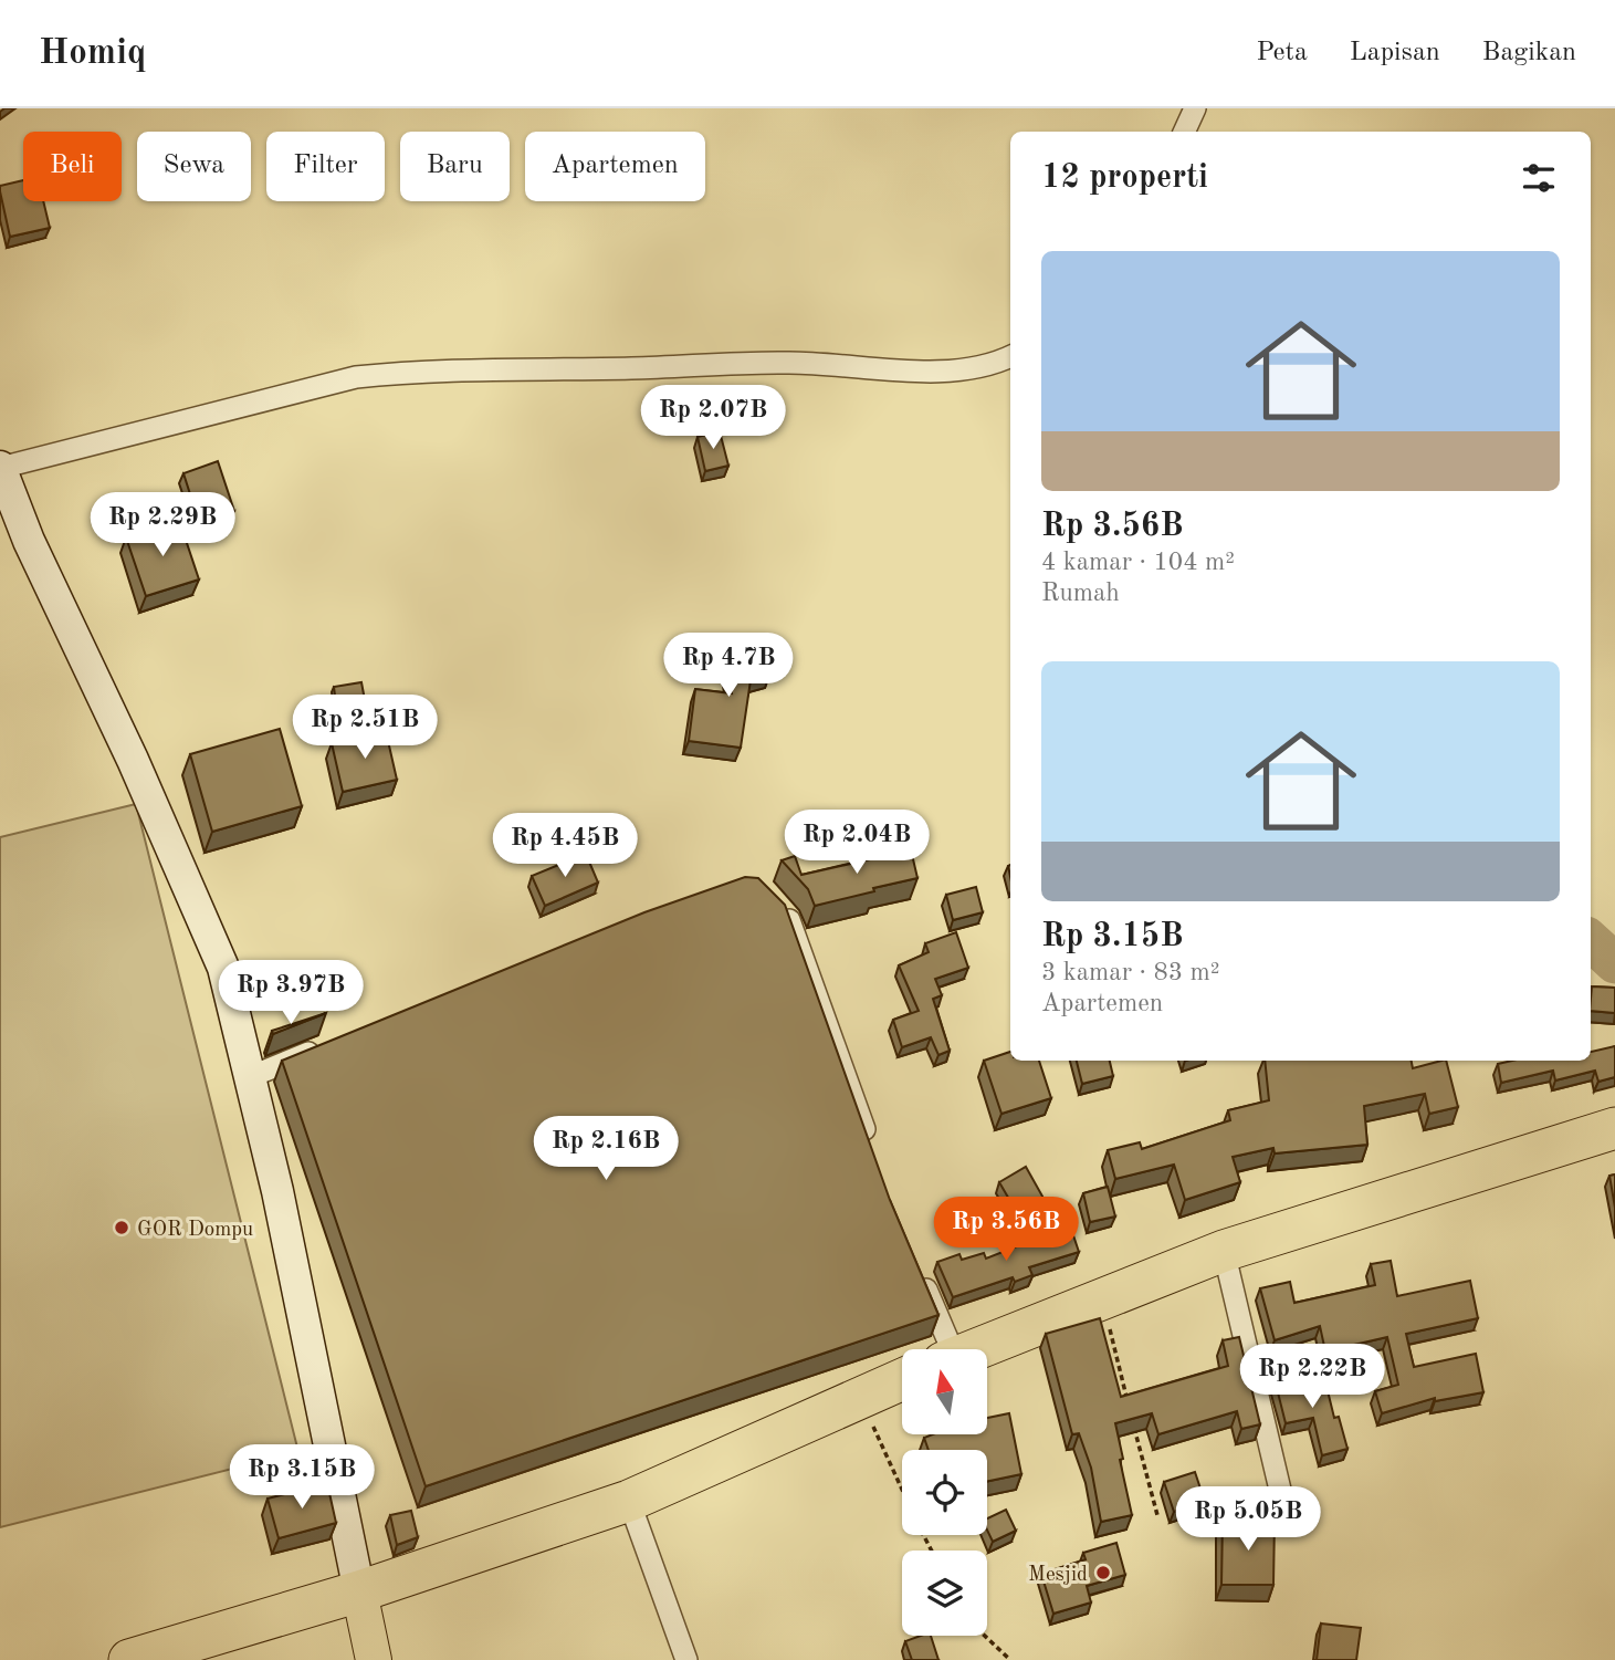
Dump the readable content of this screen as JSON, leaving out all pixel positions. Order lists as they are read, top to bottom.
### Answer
{
  "places": ["GOR Dompu", "Mesjid"],
  "north": "top",
  "page": {
    "header": "Homiq",
    "nav": ["Peta", "Lapisan", "Bagikan"],
    "chip": [
      "Beli",
      "Sewa",
      "Filter",
      "Baru",
      "Apartemen"
    ],
    "heading": "12 properti",
    "list": [
      {
        "name": "Rp 3.56B",
        "note": "4 kamar · 104 m² · Rumah"
      },
      {
        "name": "Rp 3.15B",
        "note": "3 kamar · 83 m² · Apartemen"
      }
    ],
    "price": [
      "Rp 2.07B",
      "Rp 2.29B",
      "Rp 4.7B",
      "Rp 2.51B",
      "Rp 2.04B",
      "Rp 4.45B",
      "Rp 3.97B",
      "Rp 2.16B",
      "Rp 3.56B",
      "Rp 2.22B",
      "Rp 3.15B",
      "Rp 5.05B"
    ]
  }
}
